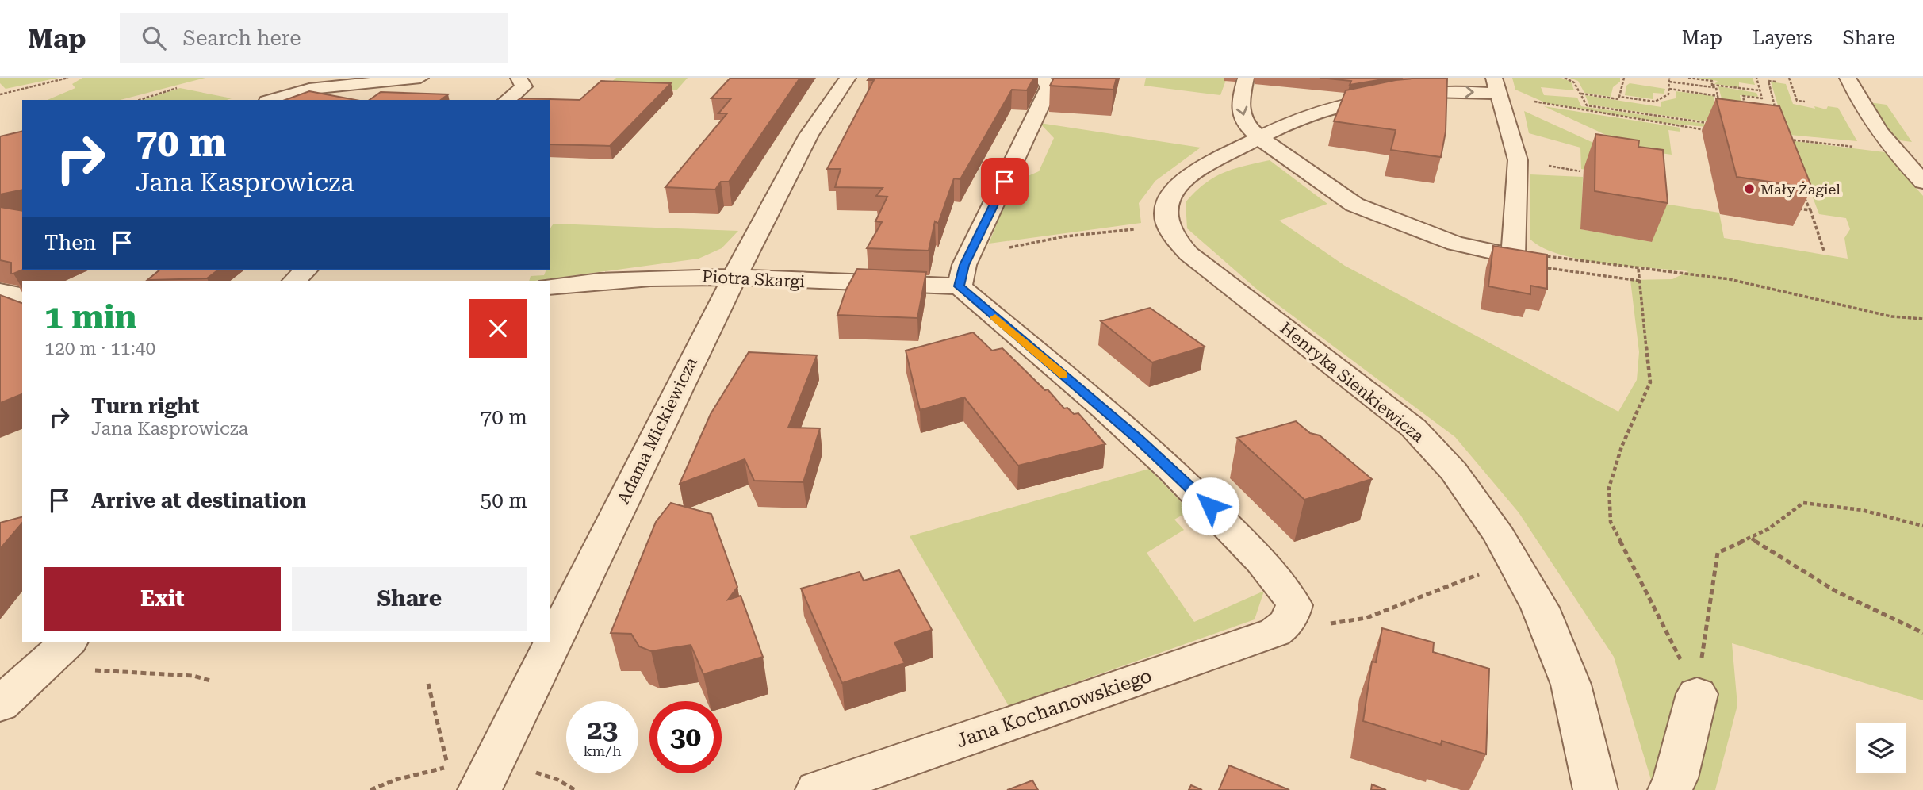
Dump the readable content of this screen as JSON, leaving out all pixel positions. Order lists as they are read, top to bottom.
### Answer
{
  "streets": {
    "street": [
      "Piotra Skargi",
      "Henryka Sienkiewicza",
      "Adama Mickiewicza",
      "Jana Kochanowskiego"
    ]
  },
  "crossings": [
    ["Piotra Skargi", "Adama Mickiewicza"],
    ["Piotra Skargi", "Jana Kochanowskiego"]
  ],
  "places": ["Mały Żagiel"],
  "page": {
    "header": "Map",
    "search": "Search here",
    "nav": ["Map", "Layers", "Share"],
    "turn": ["70 m", "Jana Kasprowicza"],
    "then": "Then",
    "heading": ["1 min", "120 m · 11:40"],
    "list": [
      {
        "name": "Turn right",
        "note": "Jana Kasprowicza",
        "value": "70 m"
      },
      {
        "name": "Arrive at destination",
        "value": "50 m"
      }
    ],
    "buttons": ["Exit", "Share"],
    "speed": "23 km/h",
    "limit": "30"
  }
}
